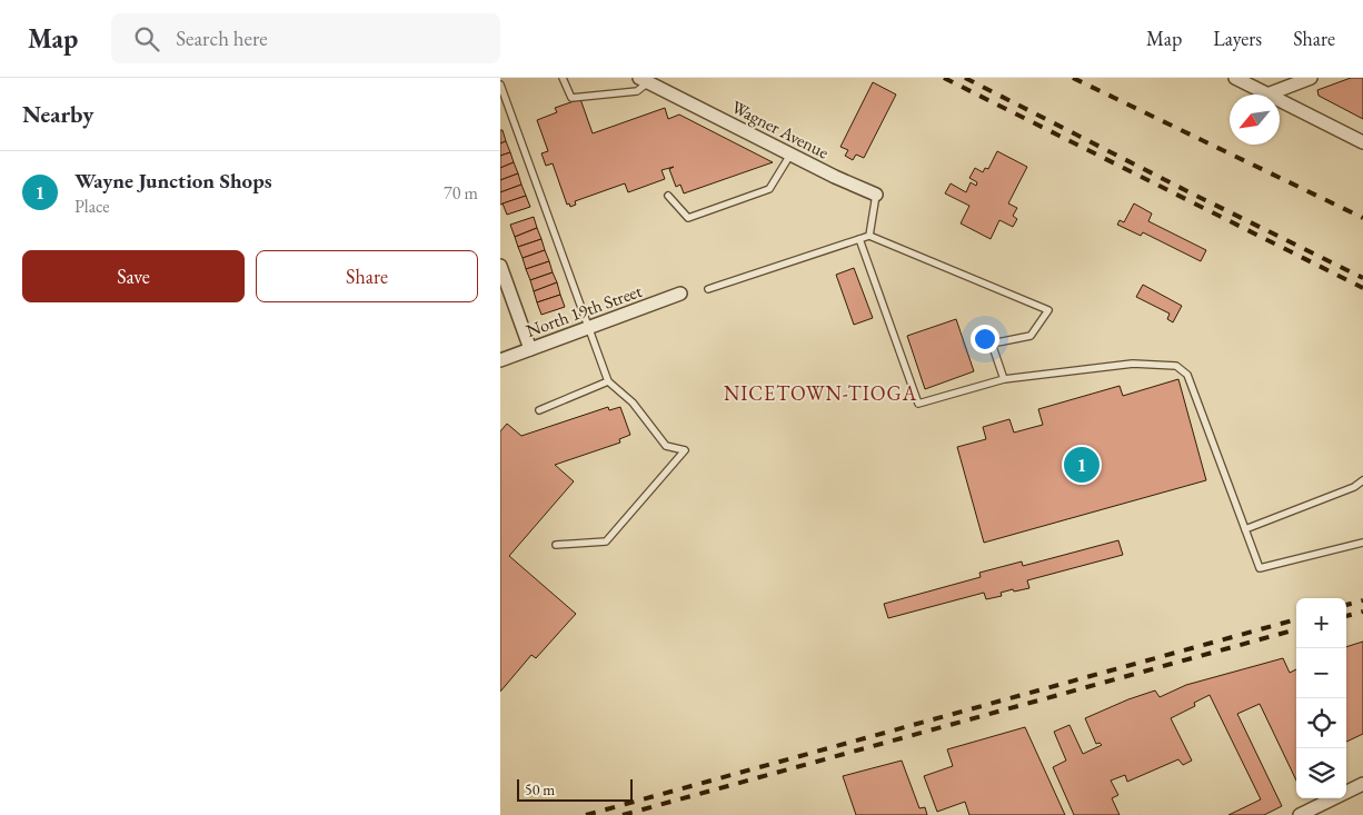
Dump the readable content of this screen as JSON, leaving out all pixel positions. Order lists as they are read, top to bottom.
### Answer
{
  "streets": {
    "street": ["Wagner Avenue", "North 19th Street"]
  },
  "districts": ["NICETOWN-TIOGA"],
  "scale_bar": "50 m",
  "north": "bottom left",
  "page": {
    "header": "Map",
    "search": "Search here",
    "nav": ["Map", "Layers", "Share"],
    "heading": "Nearby",
    "list": [
      {
        "mark": "1",
        "name": "Wayne Junction Shops",
        "note": "Place",
        "value": "70 m"
      }
    ],
    "buttons": ["Save", "Share"],
    "pins": "1",
    "map_buttons": ["+", "−"],
    "scale": "50 m"
  }
}
